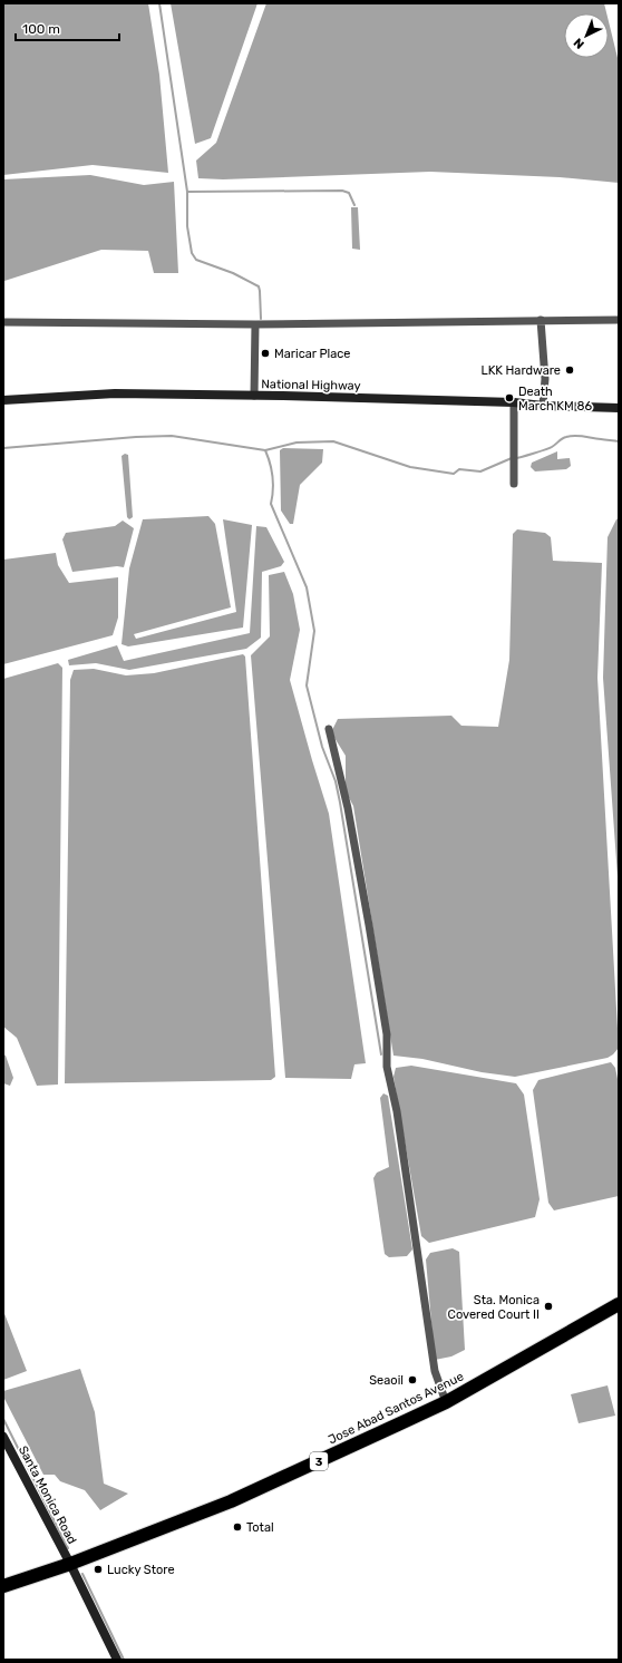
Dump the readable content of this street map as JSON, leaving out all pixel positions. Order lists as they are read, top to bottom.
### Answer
{
  "streets": {
    "highway": ["Jose Abad Santos Avenue", "3"],
    "main road": ["National Highway", "Santa Monica Road"]
  },
  "crossings": [
    ["Jose Abad Santos Avenue", "Santa Monica Road"]
  ],
  "places": [
    "Maricar Place",
    "LKK Hardware",
    "Death March KM 86",
    "Sta. Monica Covered Court II",
    "Seaoil",
    "Total",
    "Lucky Store"
  ],
  "scale_bar": "100 m",
  "north": "bottom left"
}
